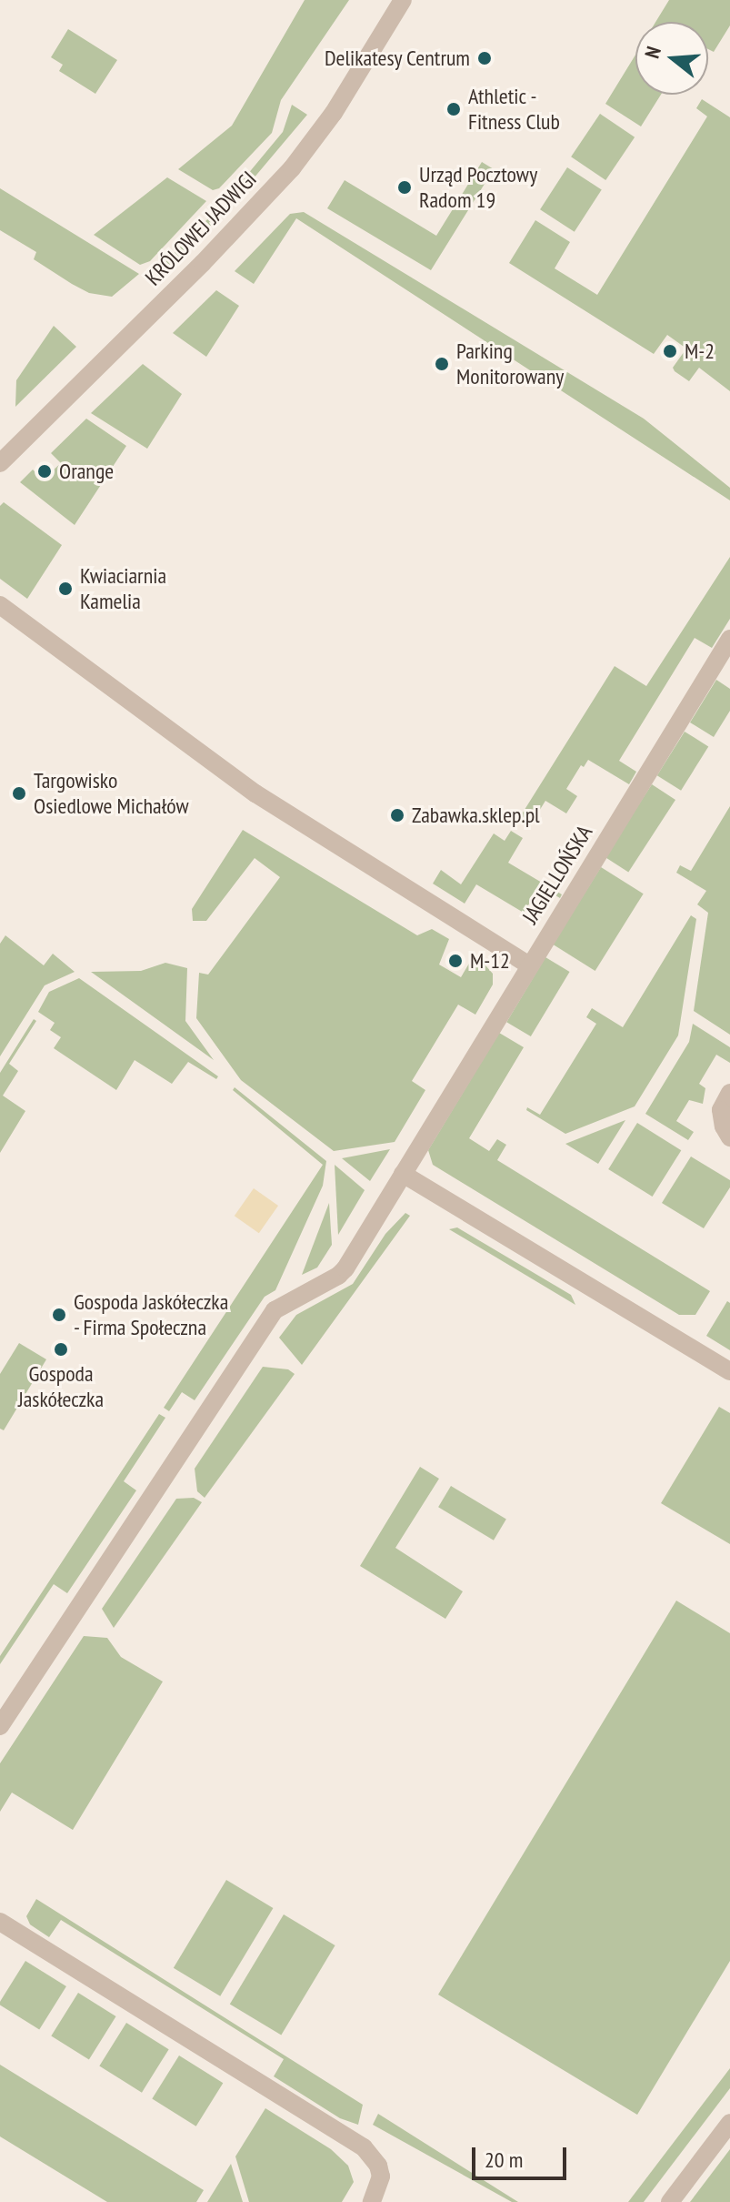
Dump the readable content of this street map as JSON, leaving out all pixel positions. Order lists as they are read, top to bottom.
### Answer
{
  "streets": {
    "street": ["KRÓLOWEJ JADWIGI", "JAGIELLOŃSKA"]
  },
  "places": [
    "Delikatesy Centrum",
    "Athletic - Fitness Club",
    "Urząd Pocztowy Radom 19",
    "M-2",
    "Parking Monitorowany",
    "Orange",
    "Kwiaciarnia Kamelia",
    "Targowisko Osiedlowe Michałów",
    "Zabawka.sklep.pl",
    "M-12",
    "Gospoda Jaskółeczka - Firma Społeczna",
    "Gospoda Jaskółeczka"
  ],
  "scale_bar": "20 m",
  "north": "left"
}
